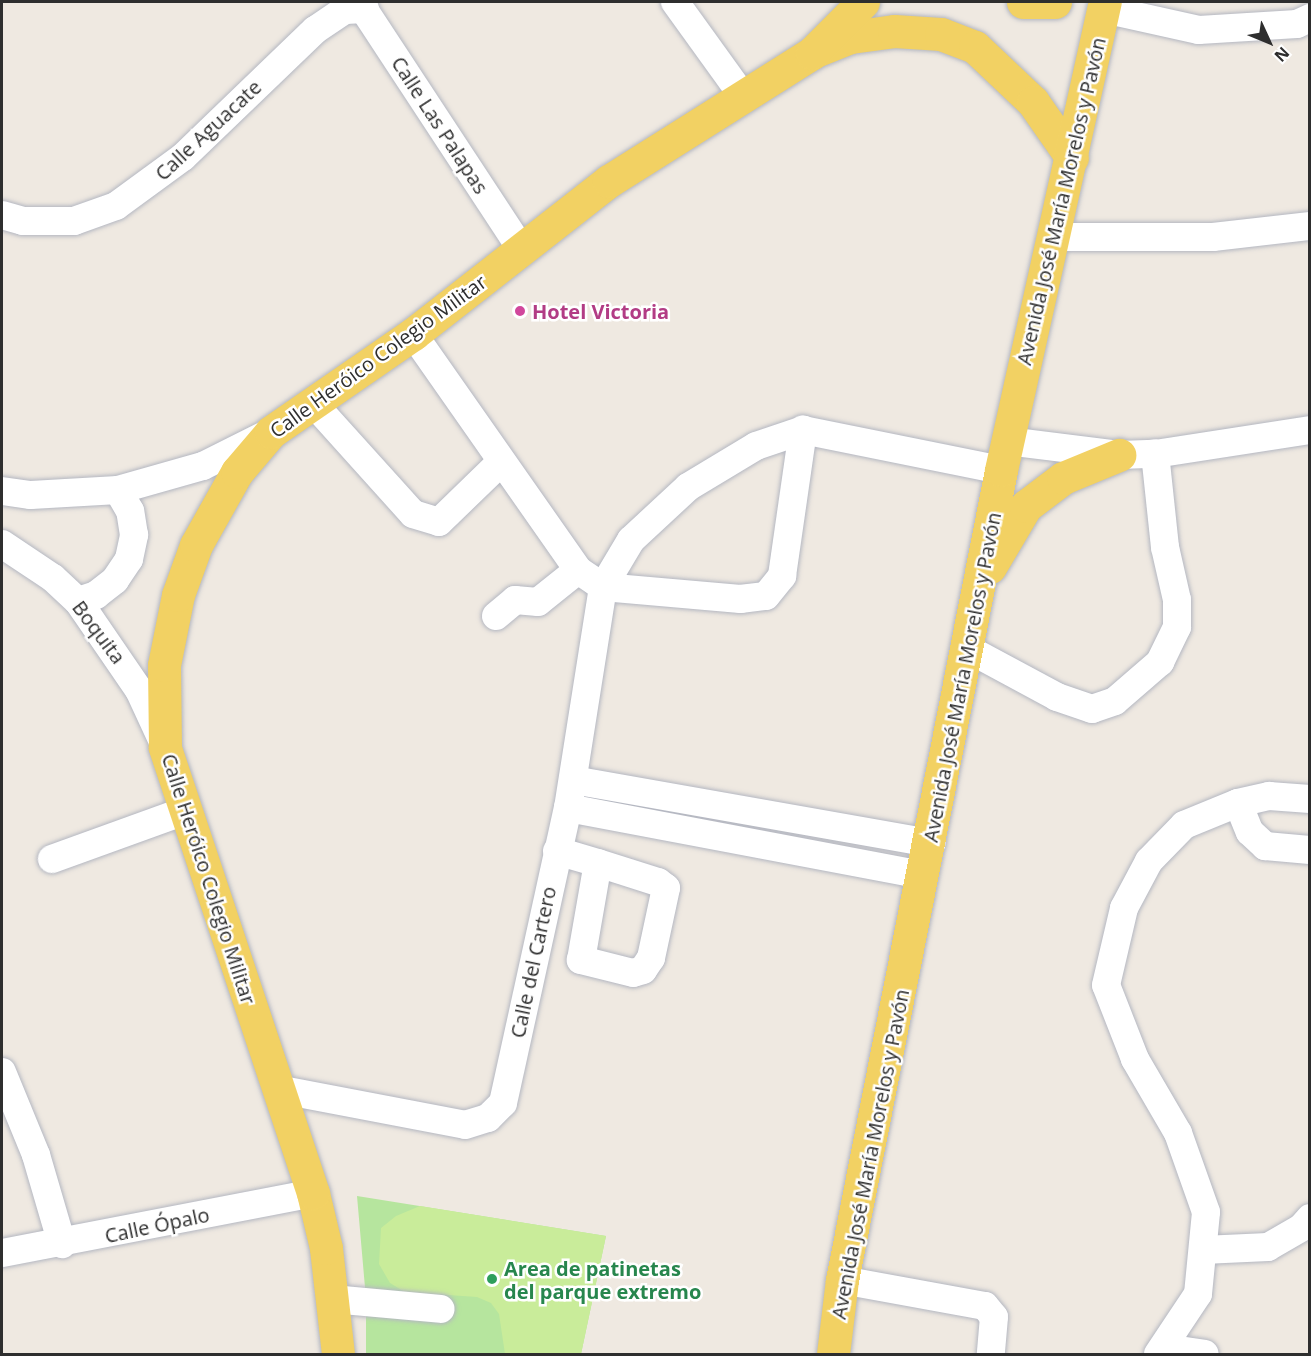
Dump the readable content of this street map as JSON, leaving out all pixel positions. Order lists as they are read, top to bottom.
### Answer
{
  "streets": {
    "main road": ["Avenida José María Morelos y Pavón", "Calle Heróico Colegio Militar"],
    "street": [
      "Calle Las Palapas",
      "Calle Aguacate",
      "Boquita",
      "Calle del Cartero",
      "Calle Ópalo"
    ]
  },
  "crossings": [
    ["Calle Las Palapas", "Calle Aguacate"],
    ["Calle Las Palapas", "Calle Heróico Colegio Militar"],
    ["Calle Heróico Colegio Militar", "Boquita"],
    ["Calle Heróico Colegio Militar", "Calle del Cartero"],
    ["Calle Heróico Colegio Militar", "Calle Ópalo"]
  ],
  "places": ["Hotel Victoria", "Area de patinetas del parque extremo"],
  "north": "bottom right"
}
